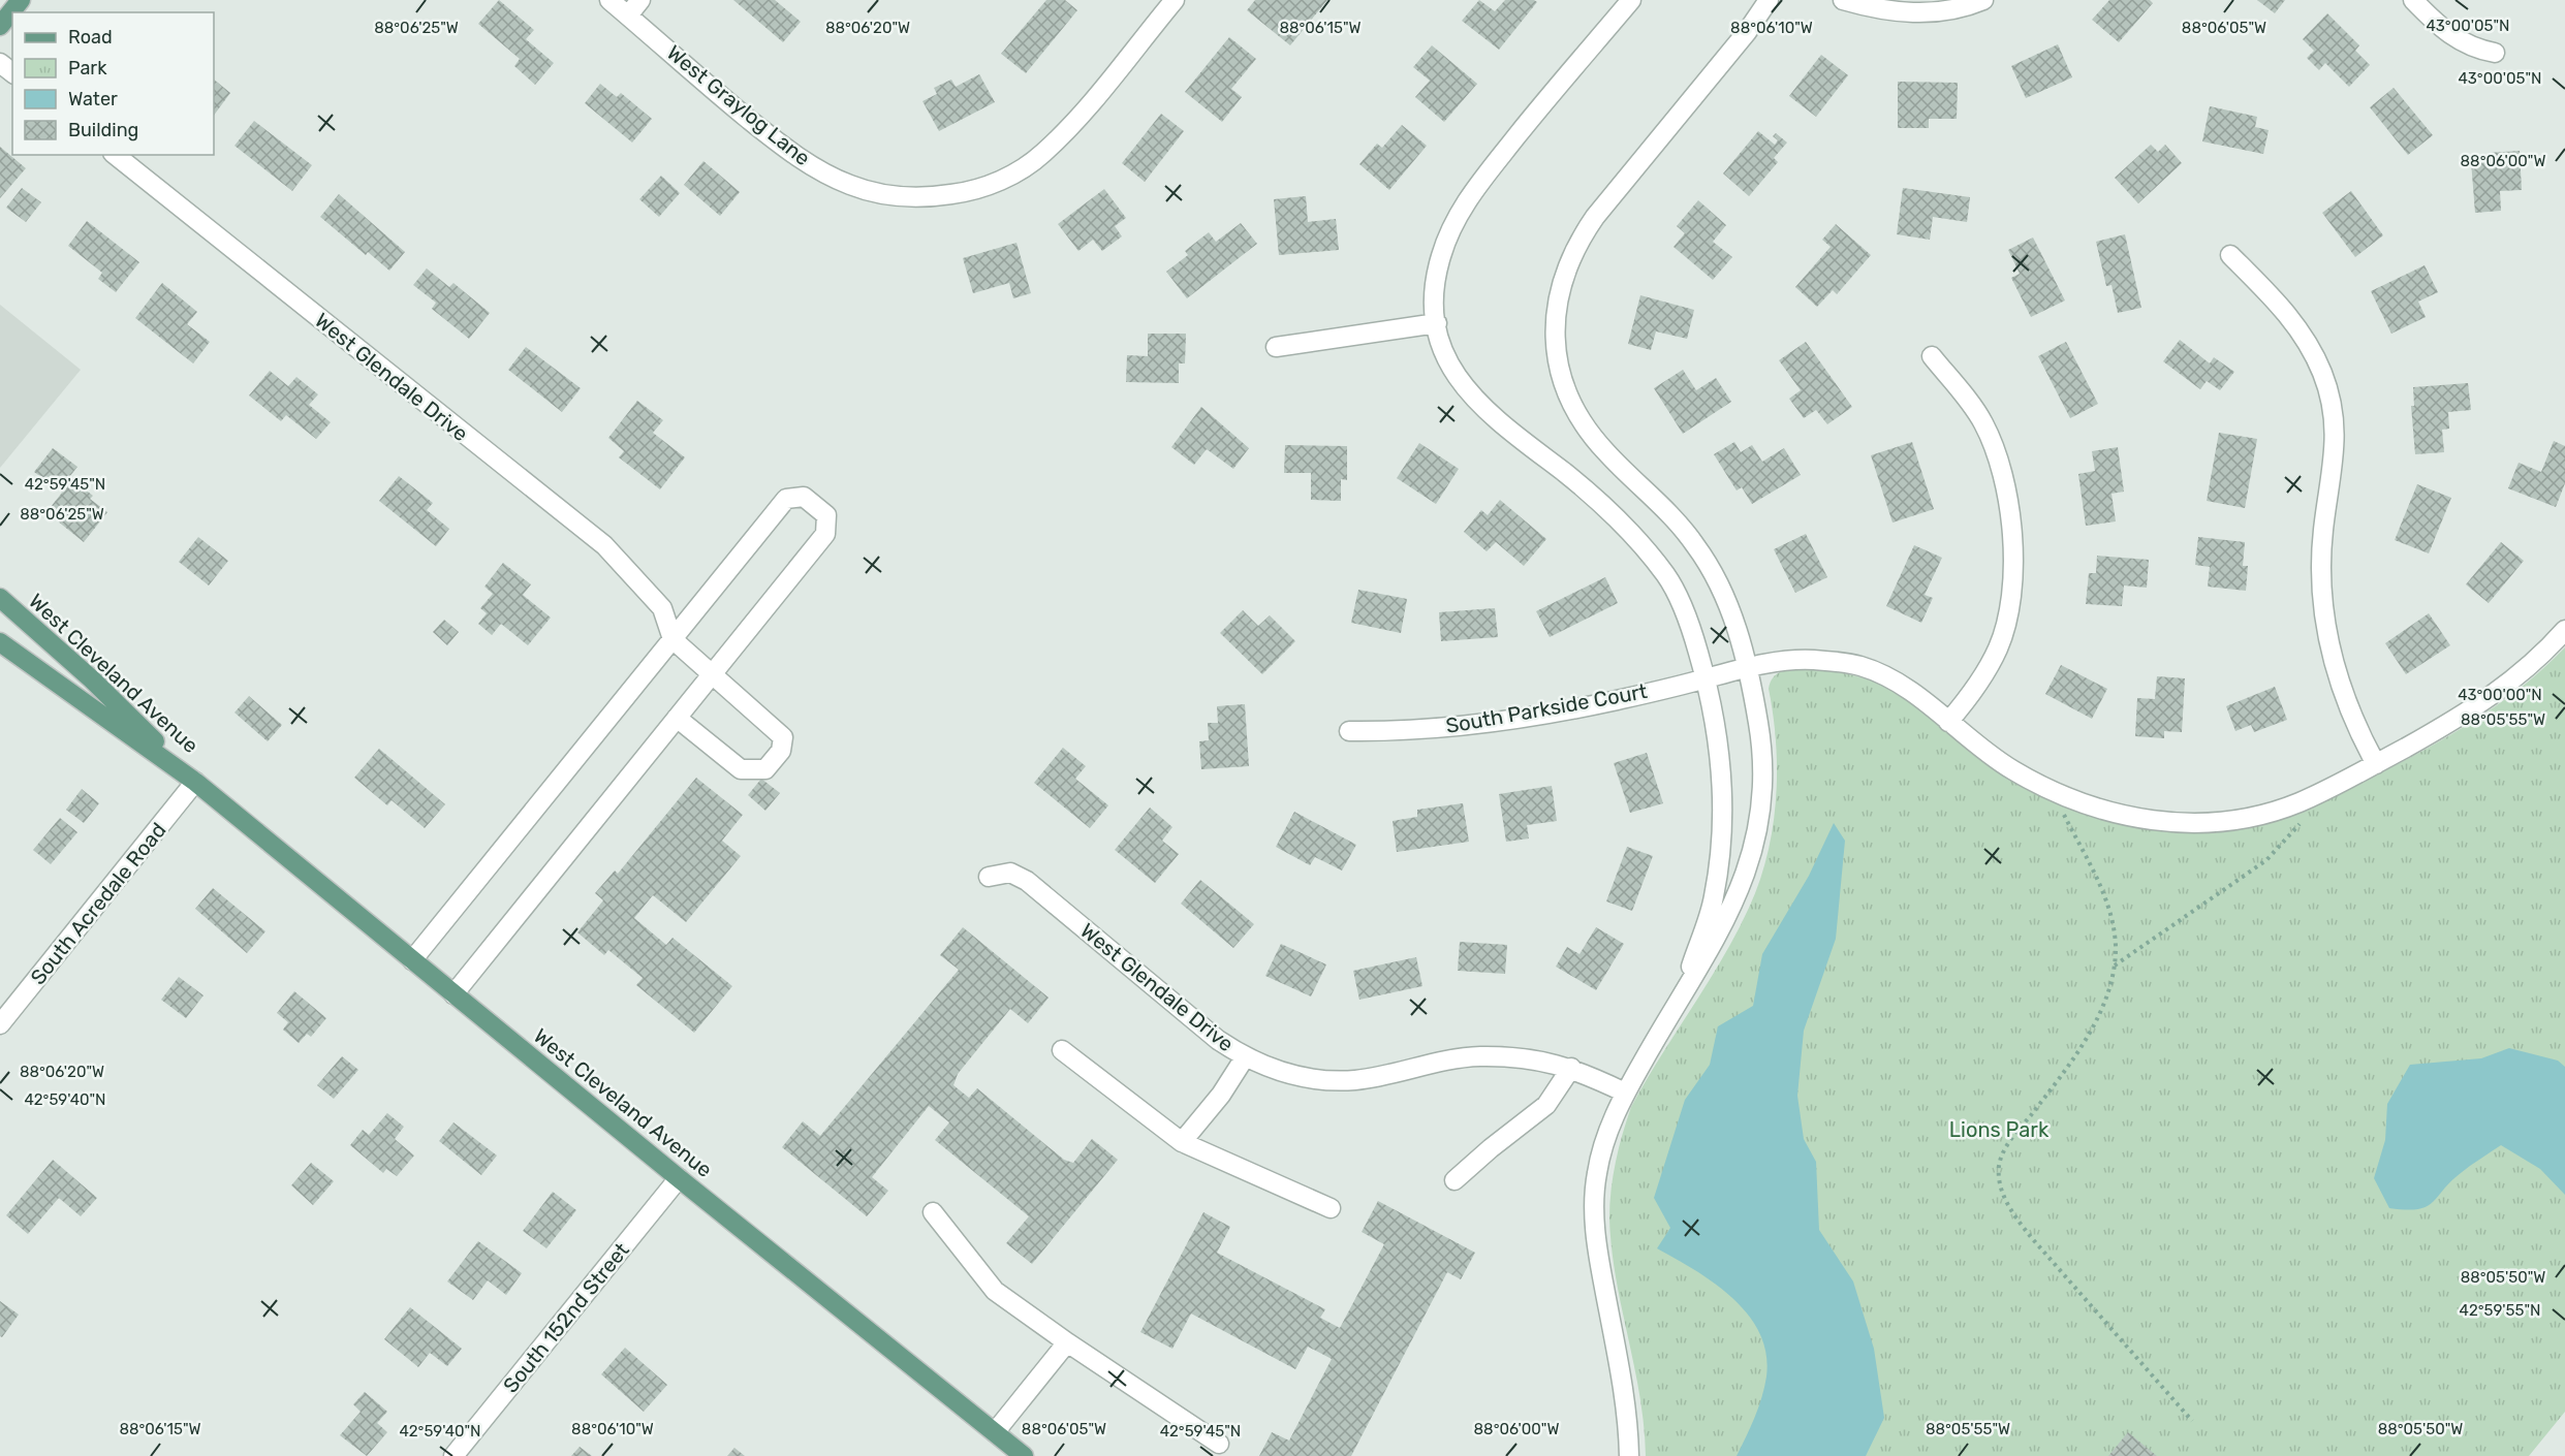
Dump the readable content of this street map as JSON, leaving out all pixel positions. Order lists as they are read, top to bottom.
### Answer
{
  "streets": {
    "main road": ["West Cleveland Avenue"],
    "street": [
      "West Graylog Lane",
      "West Glendale Drive",
      "South Parkside Court",
      "South Acredale Road",
      "South 152nd Street"
    ]
  },
  "crossings": [
    ["West Cleveland Avenue", "South Acredale Road"],
    ["West Cleveland Avenue", "South 152nd Street"]
  ],
  "parks": ["Lions Park"],
  "legend": [
    "Road",
    "Park",
    "Water",
    "Building"
  ],
  "coordinates": [
    "43°00'05\"N",
    "88°06'25\"W",
    "88°06'20\"W",
    "88°06'15\"W",
    "88°06'10\"W",
    "88°06'05\"W",
    "88°06'00\"W",
    "42°59'45\"N",
    "43°00'00\"N",
    "88°05'55\"W",
    "42°59'40\"N",
    "88°05'50\"W",
    "42°59'55\"N"
  ]
}
